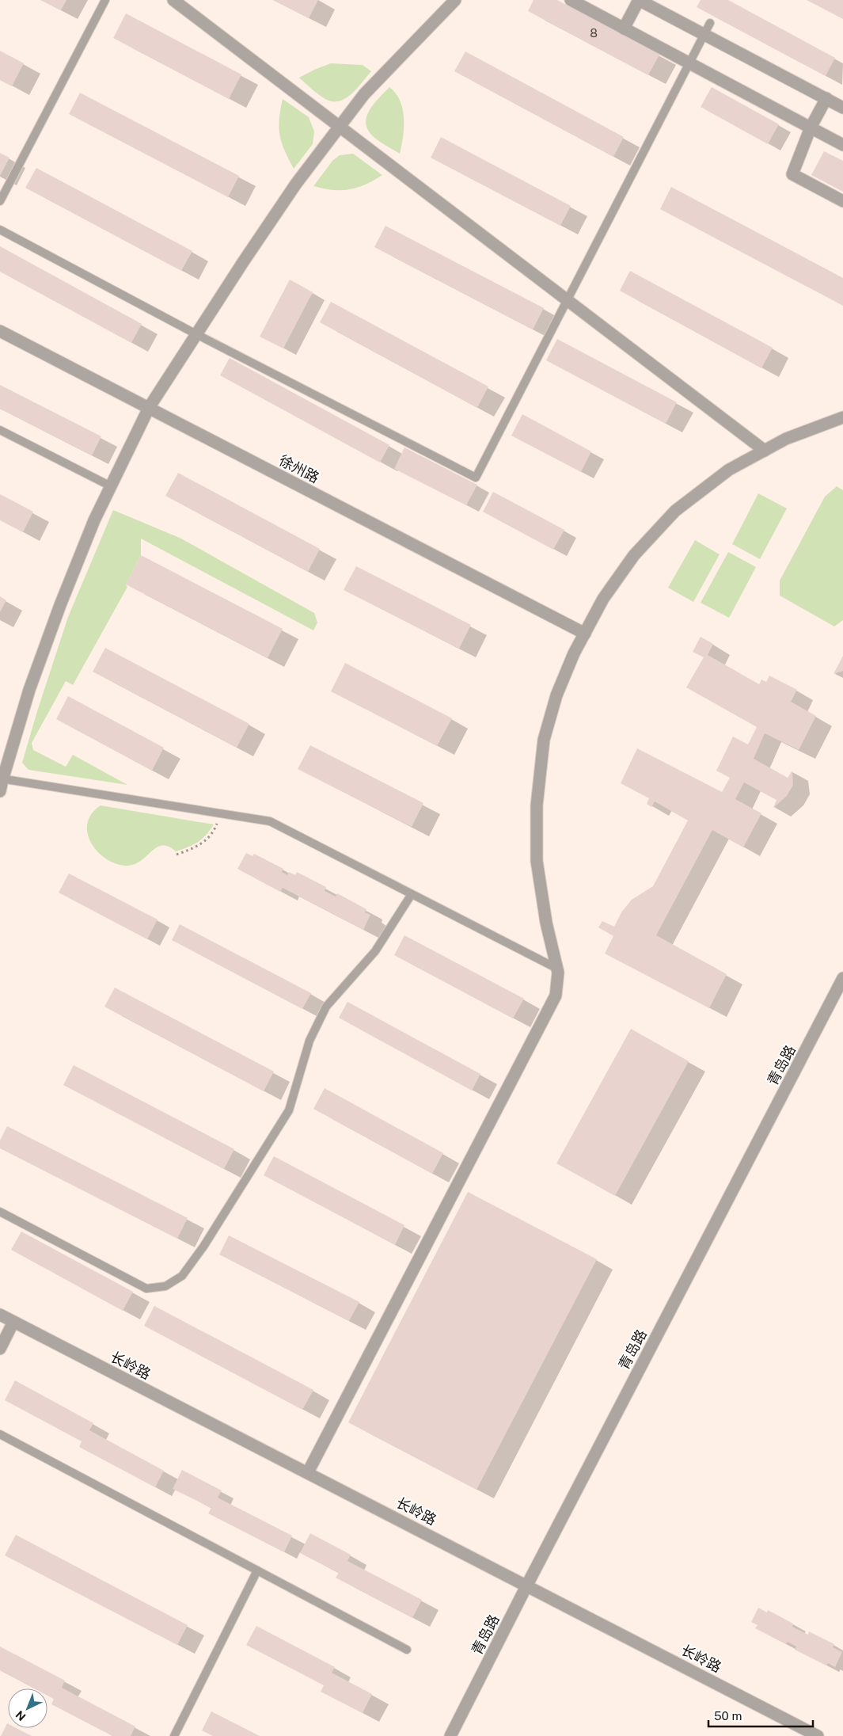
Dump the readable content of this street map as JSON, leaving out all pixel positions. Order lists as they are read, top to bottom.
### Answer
{
  "streets": {
    "street": ["徐州路", "青岛路", "长岭路"]
  },
  "crossings": [
    ["青岛路", "长岭路"]
  ],
  "house_numbers": ["8"],
  "scale_bar": "50 m",
  "north": "bottom left"
}
